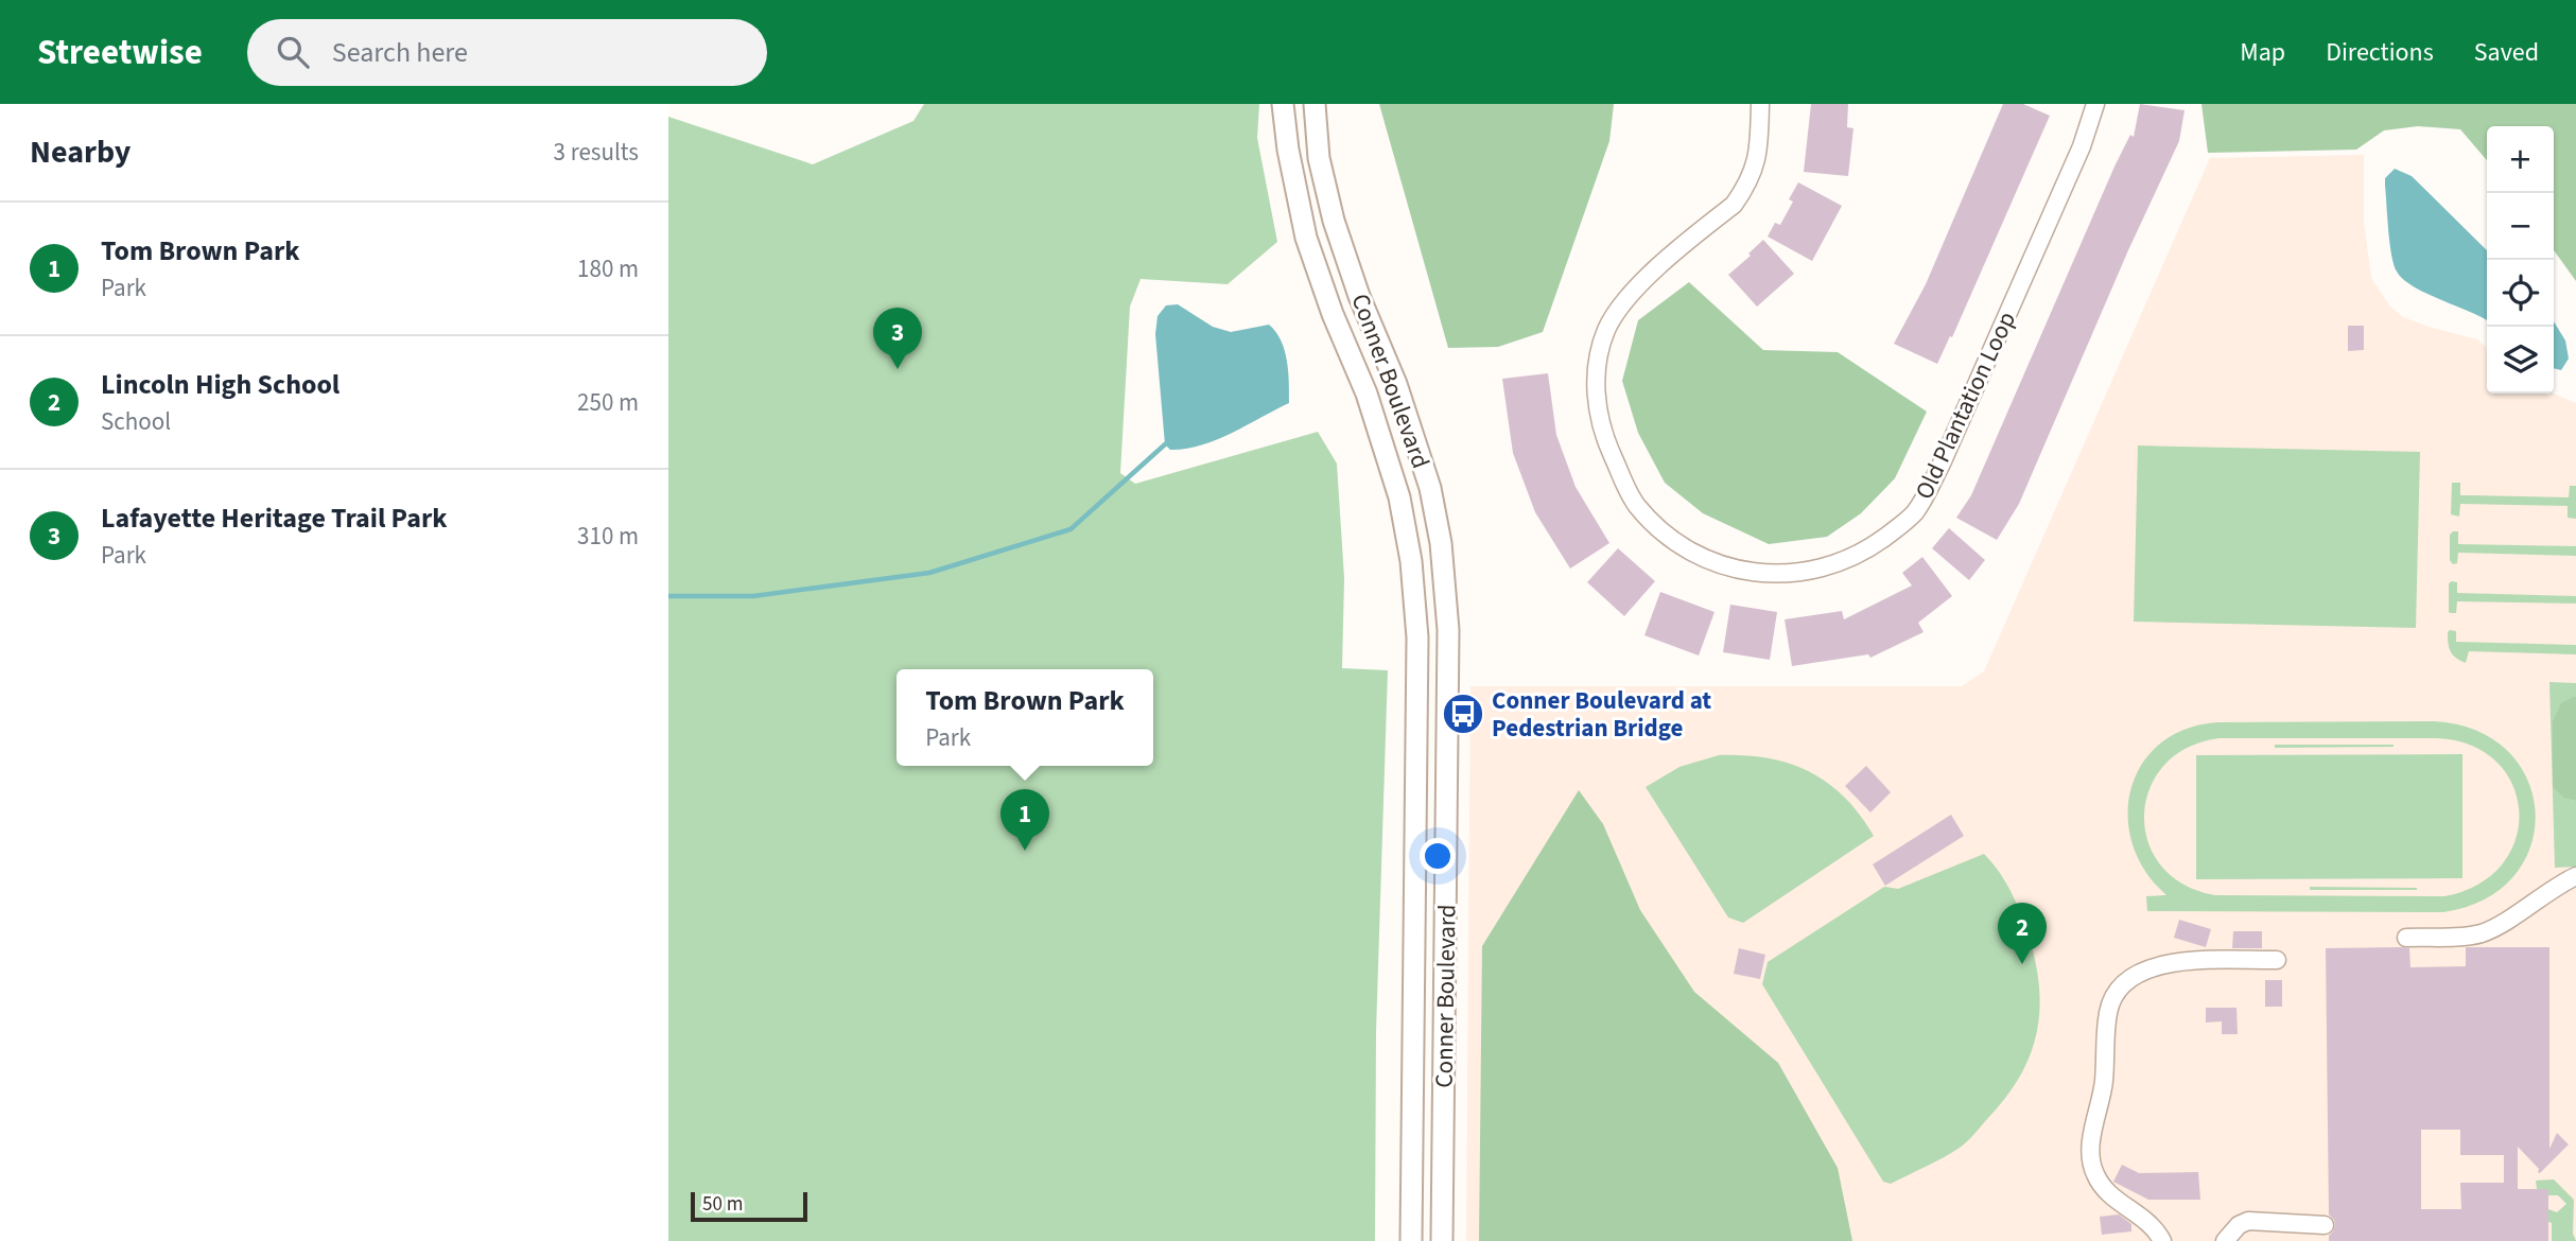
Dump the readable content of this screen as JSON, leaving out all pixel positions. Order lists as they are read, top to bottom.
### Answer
{
  "streets": {
    "main road": ["Conner Boulevard"],
    "street": ["Old Plantation Loop"]
  },
  "places": {
    "bus stop": ["Conner Boulevard at Pedestrian Bridge"]
  },
  "scale_bar": "50 m",
  "page": {
    "header": "Streetwise",
    "search": "Search here",
    "nav": ["Map", "Directions", "Saved"],
    "heading": ["Nearby", "3 results"],
    "map_buttons": ["+", "−"],
    "list": [
      {
        "mark": "1",
        "name": "Tom Brown Park",
        "note": "Park",
        "value": "180 m"
      },
      {
        "mark": "2",
        "name": "Lincoln High School",
        "note": "School",
        "value": "250 m"
      },
      {
        "mark": "3",
        "name": "Lafayette Heritage Trail Park",
        "note": "Park",
        "value": "310 m"
      }
    ],
    "pins": ["3", "1", "2"],
    "popup": ["Tom Brown Park", "Park"],
    "scale": "50 m"
  }
}
